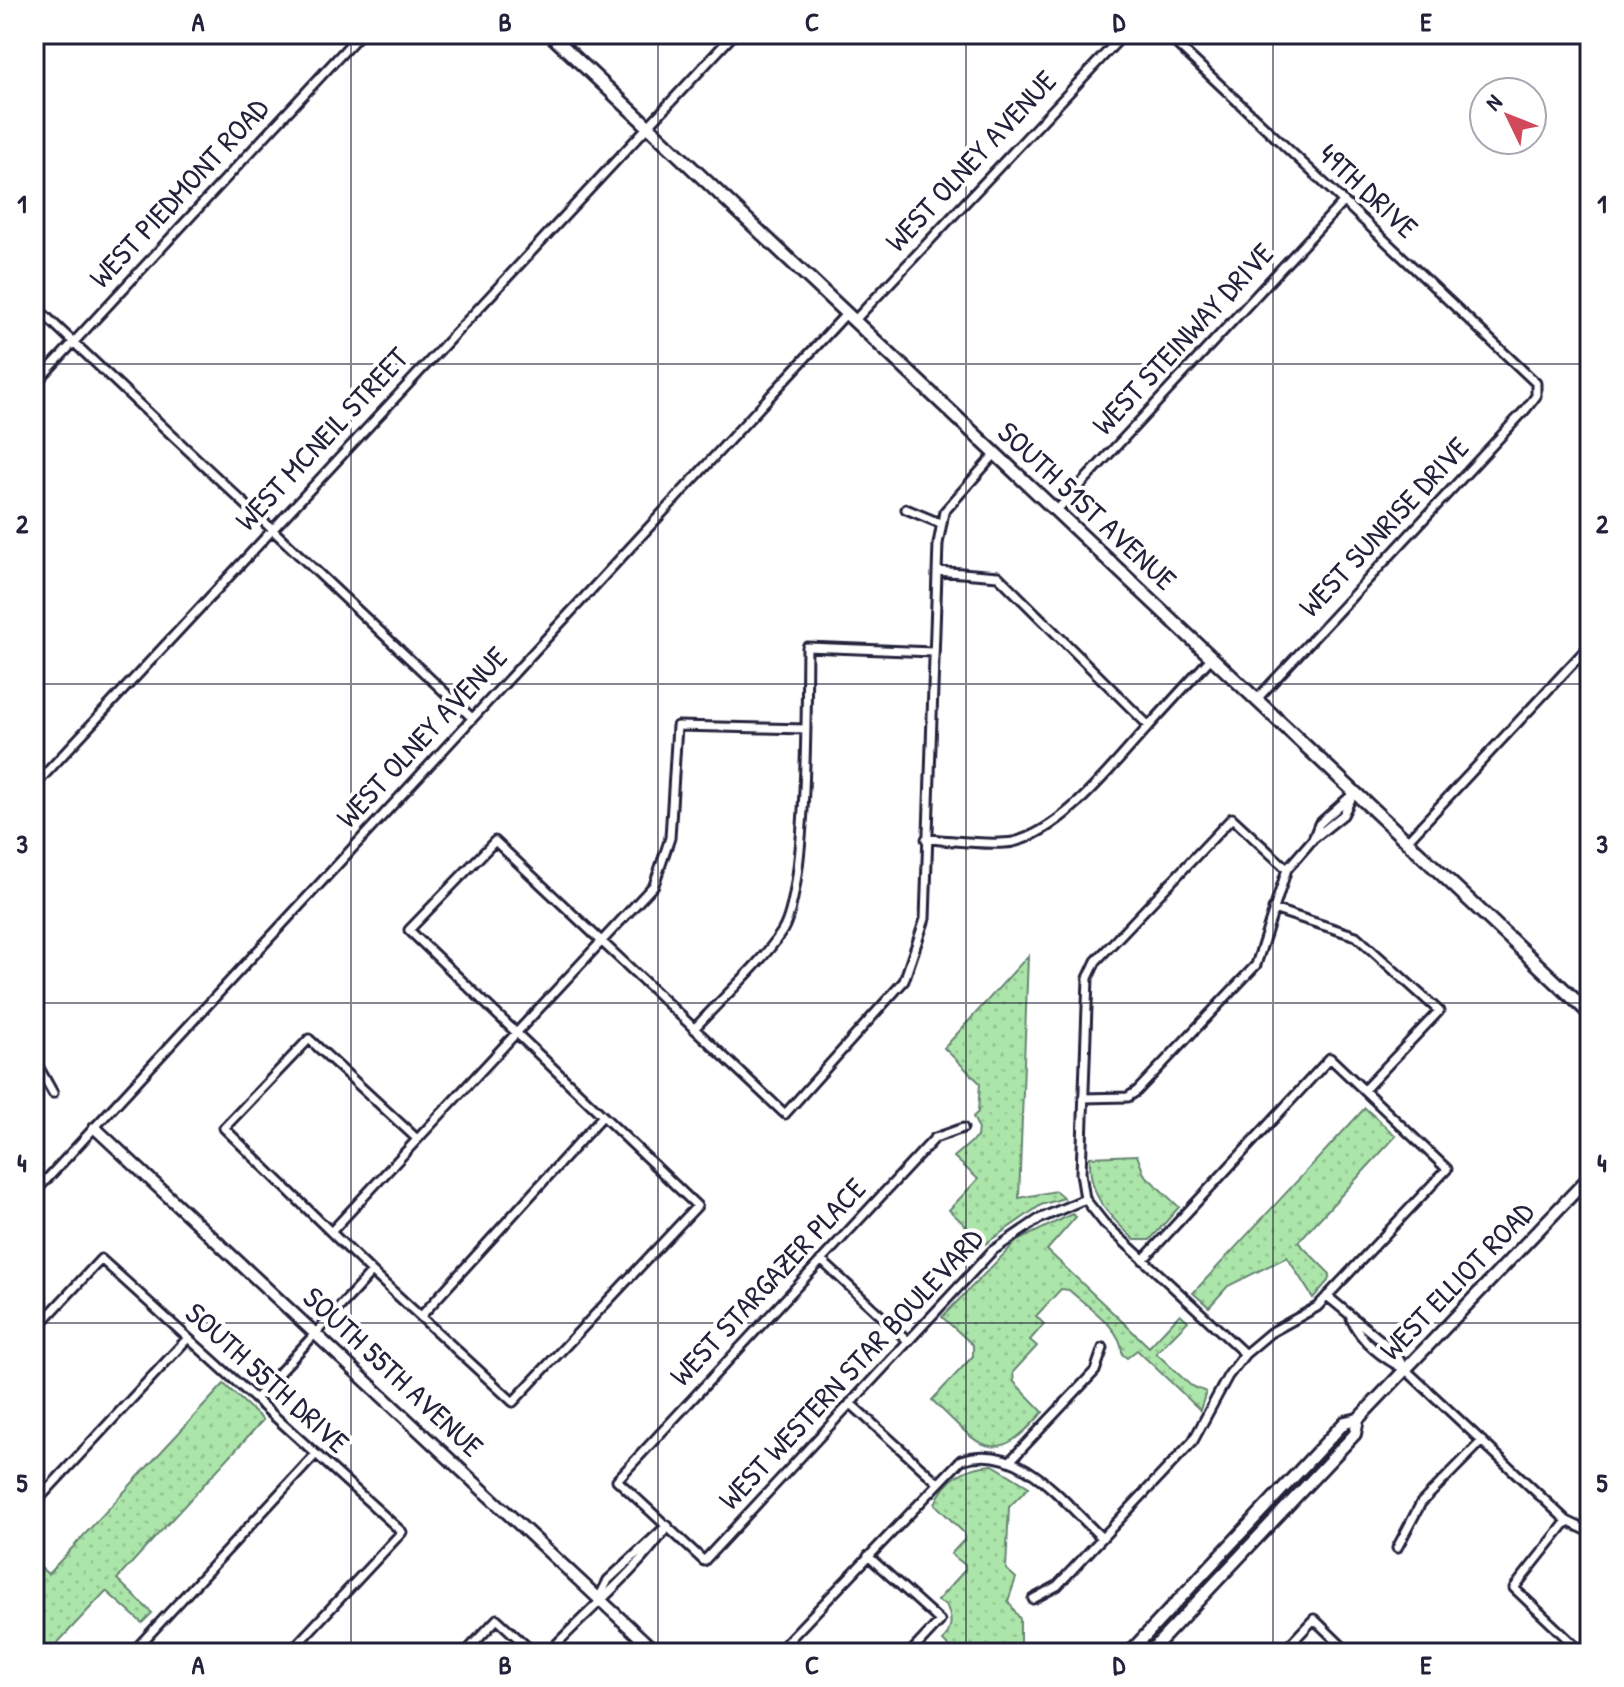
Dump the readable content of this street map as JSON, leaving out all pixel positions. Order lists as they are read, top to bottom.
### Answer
{
  "streets": {
    "main road": ["SOUTH 51ST AVENUE", "WEST ELLIOT ROAD", "SOUTH 55TH AVENUE"],
    "street": [
      "WEST OLNEY AVENUE",
      "49TH DRIVE",
      "WEST PIEDMONT ROAD",
      "WEST STEINWAY DRIVE",
      "WEST MCNEIL STREET",
      "WEST SUNRISE DRIVE",
      "WEST STARGAZER PLACE",
      "WEST WESTERN STAR BOULEVARD",
      "SOUTH 55TH DRIVE"
    ]
  },
  "crossings": [
    ["WEST OLNEY AVENUE", "SOUTH 51ST AVENUE"],
    ["WEST OLNEY AVENUE", "SOUTH 55TH AVENUE"],
    ["49TH DRIVE", "WEST STEINWAY DRIVE"],
    ["49TH DRIVE", "WEST SUNRISE DRIVE"],
    ["WEST STEINWAY DRIVE", "SOUTH 51ST AVENUE"],
    ["WEST MCNEIL STREET", "SOUTH 51ST AVENUE"],
    ["SOUTH 51ST AVENUE", "WEST SUNRISE DRIVE"],
    ["WEST STARGAZER PLACE", "WEST WESTERN STAR BOULEVARD"]
  ],
  "north": "top left",
  "grid": {
    "columns": [
      "A",
      "B",
      "C",
      "D",
      "E"
    ],
    "rows": [
      "1",
      "2",
      "3",
      "4",
      "5"
    ]
  }
}
